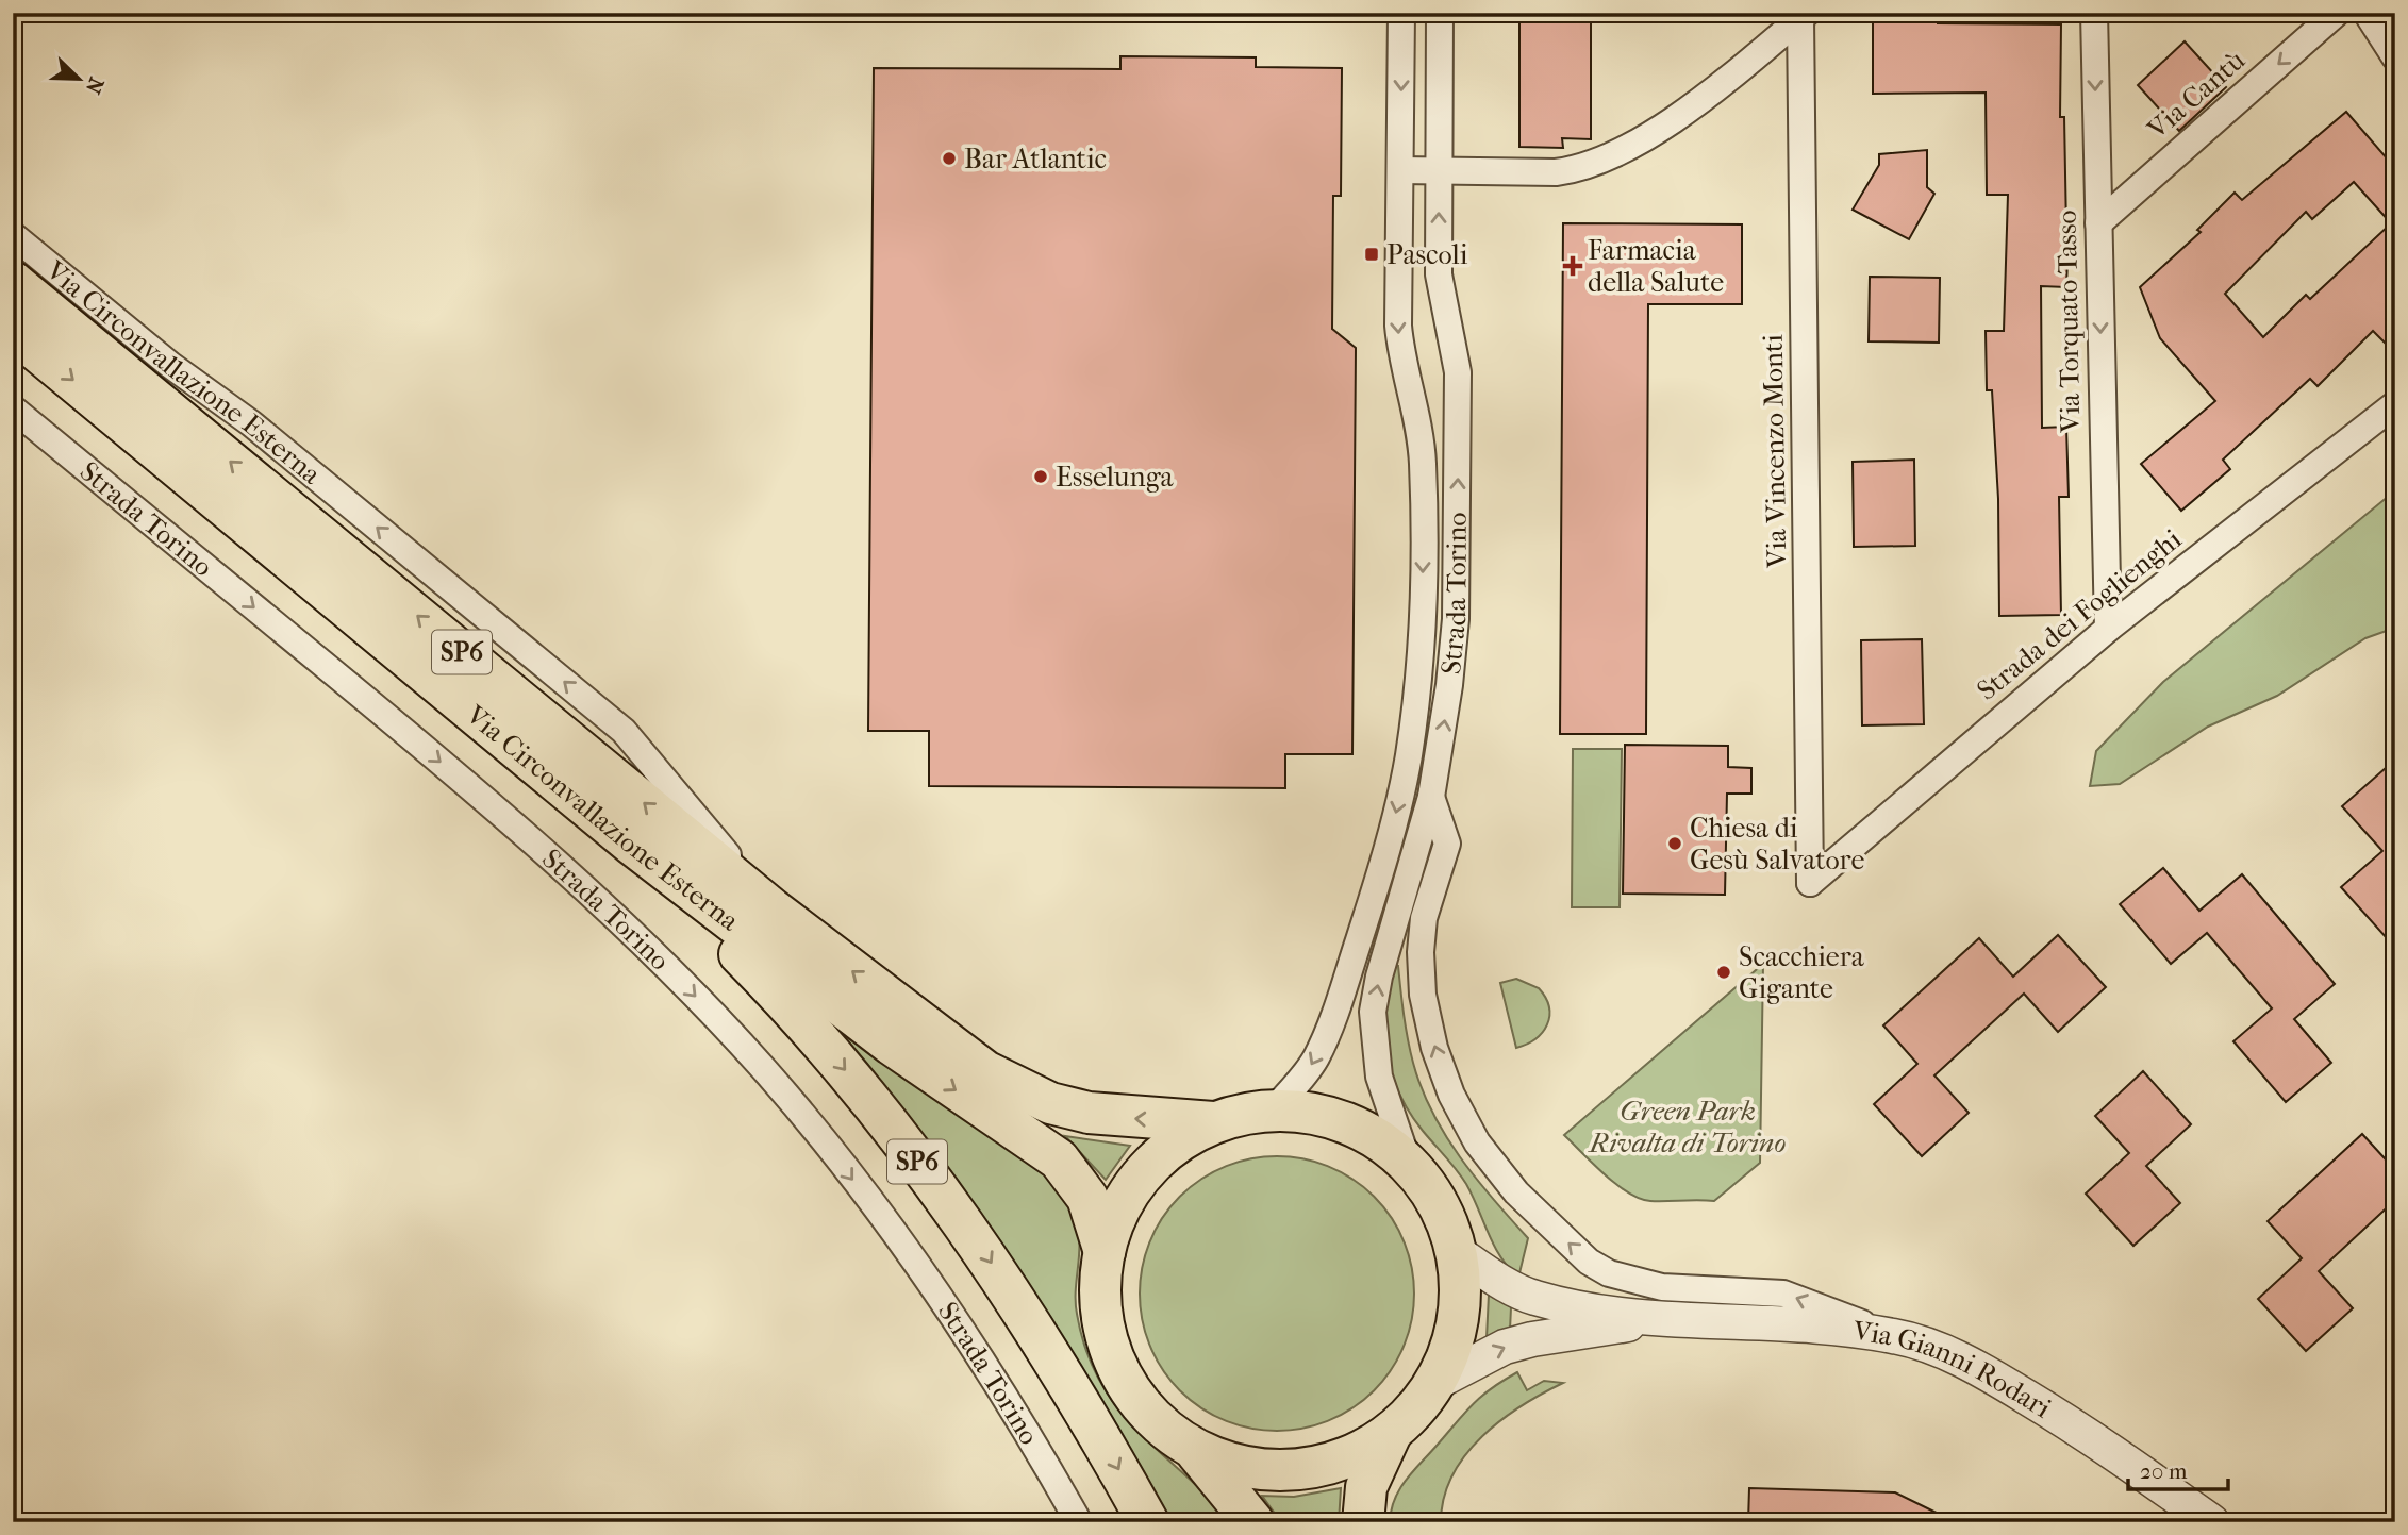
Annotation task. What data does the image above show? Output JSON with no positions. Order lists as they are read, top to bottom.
{
  "streets": {
    "main road": ["Via Circonvallazione Esterna", "SP6"],
    "street": [
      "Via Cantù",
      "Via Torquato Tasso",
      "Via Vincenzo Monti",
      "Strada Torino",
      "Strada dei Foglienghi",
      "Via Gianni Rodari"
    ]
  },
  "crossings": [
    ["Via Cantù", "Via Torquato Tasso"],
    ["Via Torquato Tasso", "Strada dei Foglienghi"],
    ["Via Circonvallazione Esterna", "SP6"],
    ["Via Vincenzo Monti", "Strada dei Foglienghi"],
    ["Strada Torino", "SP6"],
    ["SP6", "Via Gianni Rodari"]
  ],
  "one_way": ["Via Cantù", "Via Torquato Tasso"],
  "parks": ["Green Park Rivalta di Torino"],
  "places": {
    "other": [
      "Bar Atlantic",
      "Esselunga",
      "Chiesa di Gesù Salvatore",
      "Scacchiera Gigante"
    ],
    "transit": ["Pascoli"],
    "health": ["Farmacia della Salute"]
  },
  "scale_bar": "20 m",
  "north": "bottom right"
}
